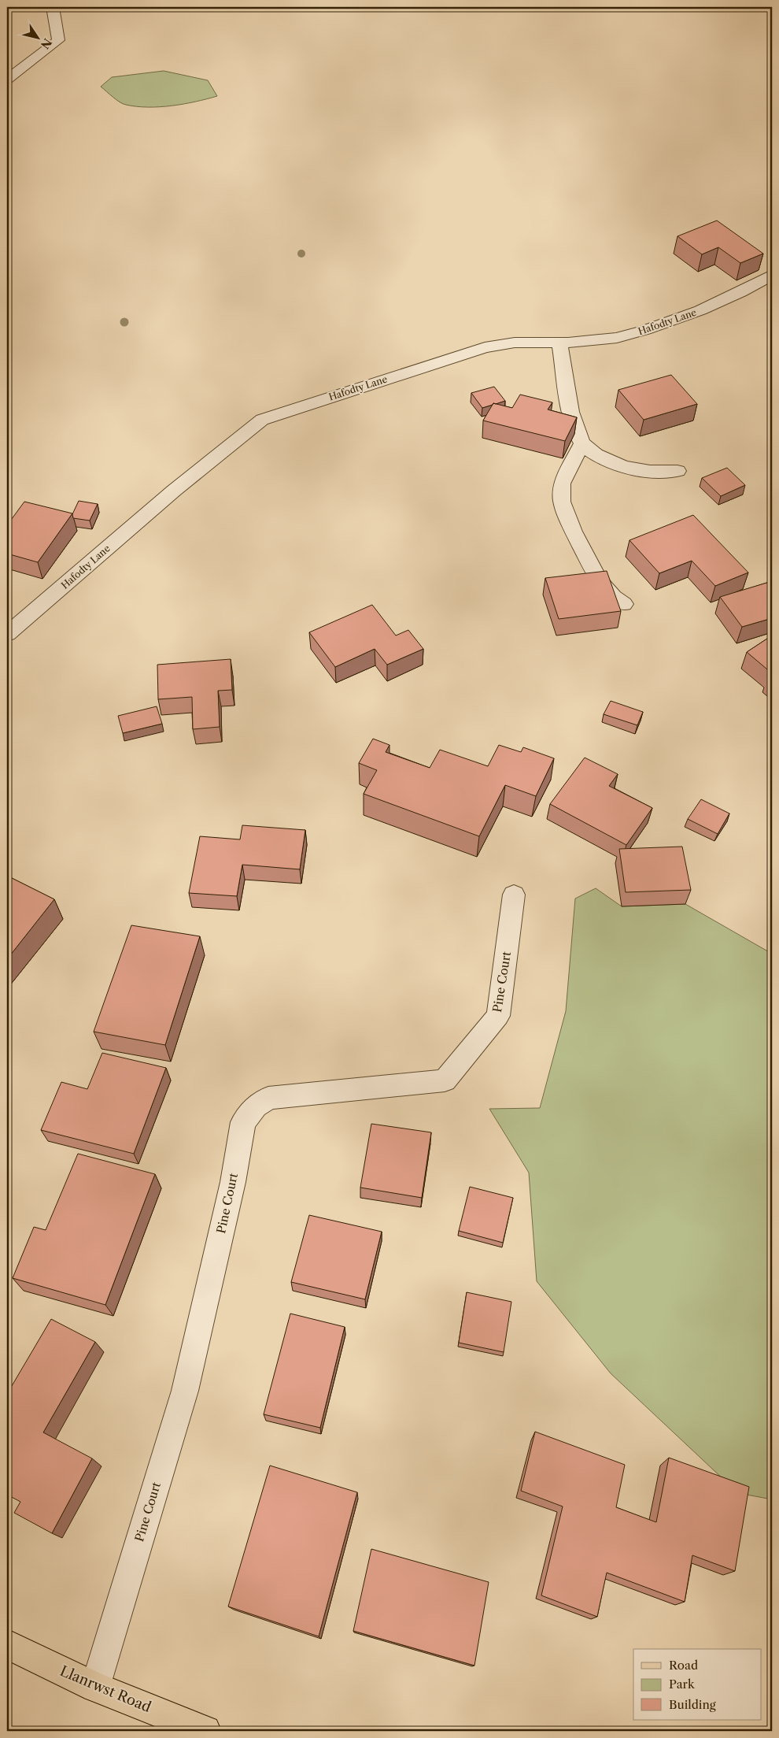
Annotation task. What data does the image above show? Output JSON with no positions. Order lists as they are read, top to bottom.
{
  "streets": {
    "main road": ["Llanrwst Road"],
    "street": ["Hafodty Lane", "Pine Court"]
  },
  "crossings": [
    ["Pine Court", "Llanrwst Road"]
  ],
  "legend": ["Road", "Park", "Building"],
  "north": "bottom right"
}
